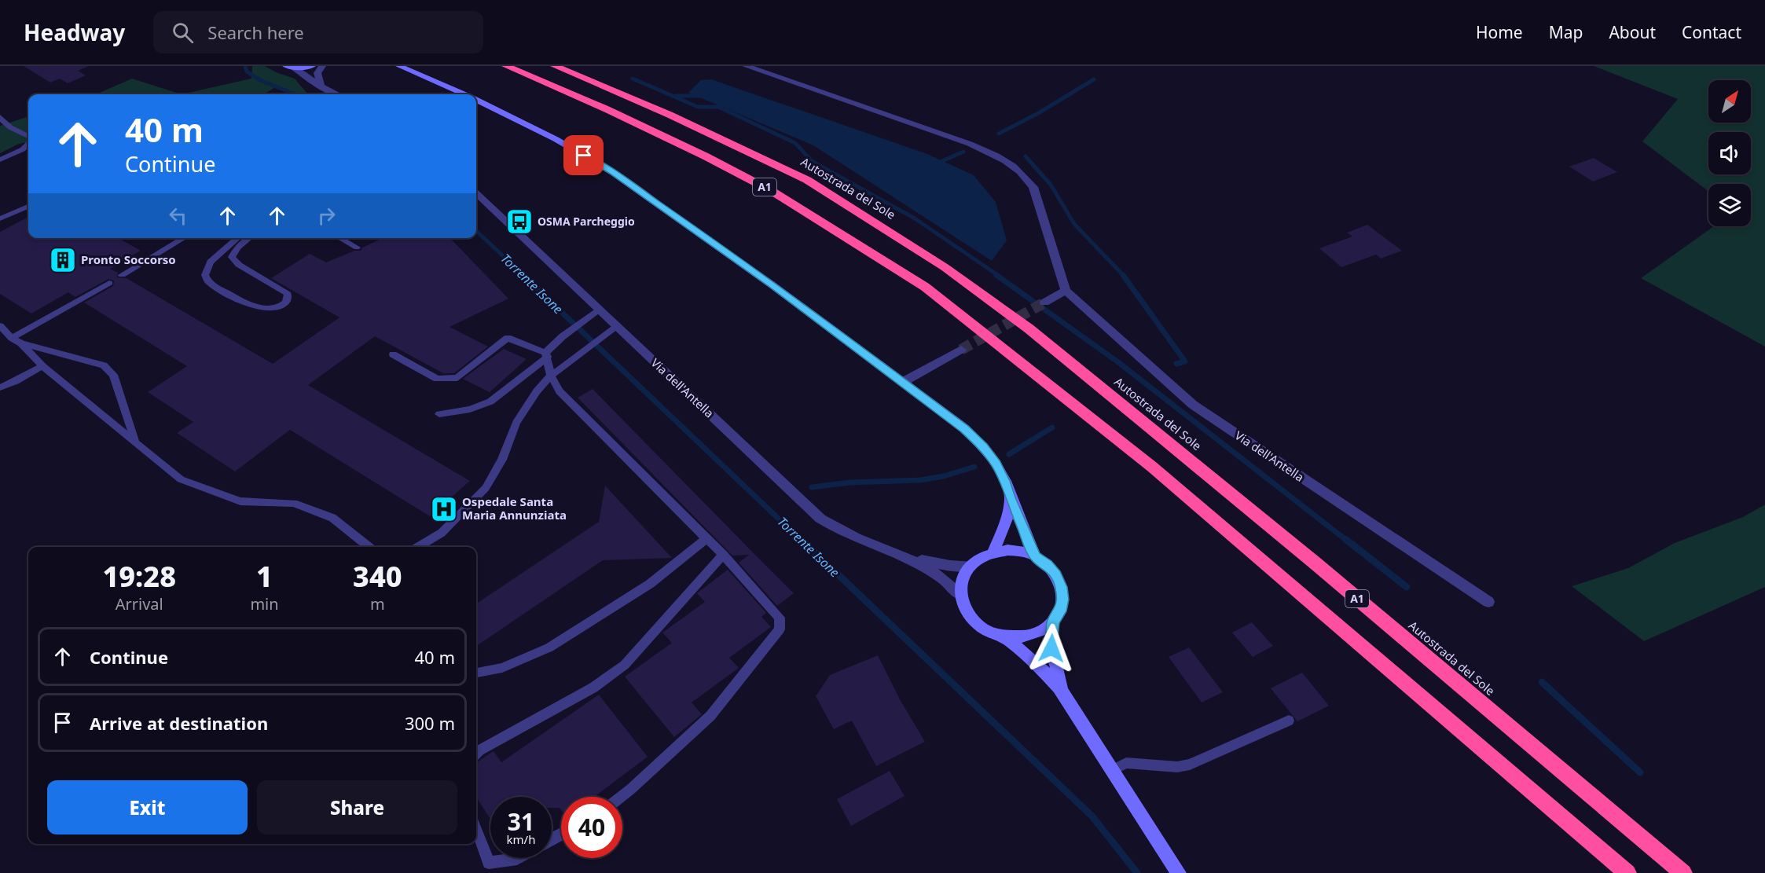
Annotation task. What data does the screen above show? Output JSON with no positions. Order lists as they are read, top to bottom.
{
  "streets": {
    "highway": ["A1", "Autostrada del Sole"],
    "street": ["Via dell'Antella"]
  },
  "water": ["Torrente Isone"],
  "places": {
    "bus stop": ["OSMA Parcheggio"],
    "building": ["Pronto Soccorso"],
    "hospital": ["Ospedale Santa Maria Annunziata"]
  },
  "north": "top right",
  "page": {
    "header": "Headway",
    "search": "Search here",
    "nav": [
      "Home",
      "Map",
      "About",
      "Contact"
    ],
    "turn": ["40 m", "Continue"],
    "eta": [
      "19:28",
      "Arrival",
      "1",
      "min",
      "340",
      "m"
    ],
    "list": [
      {
        "name": "Continue",
        "value": "40 m"
      },
      {
        "name": "Arrive at destination",
        "value": "300 m"
      }
    ],
    "buttons": ["Exit", "Share"],
    "speed": "31 km/h",
    "limit": "40"
  }
}
